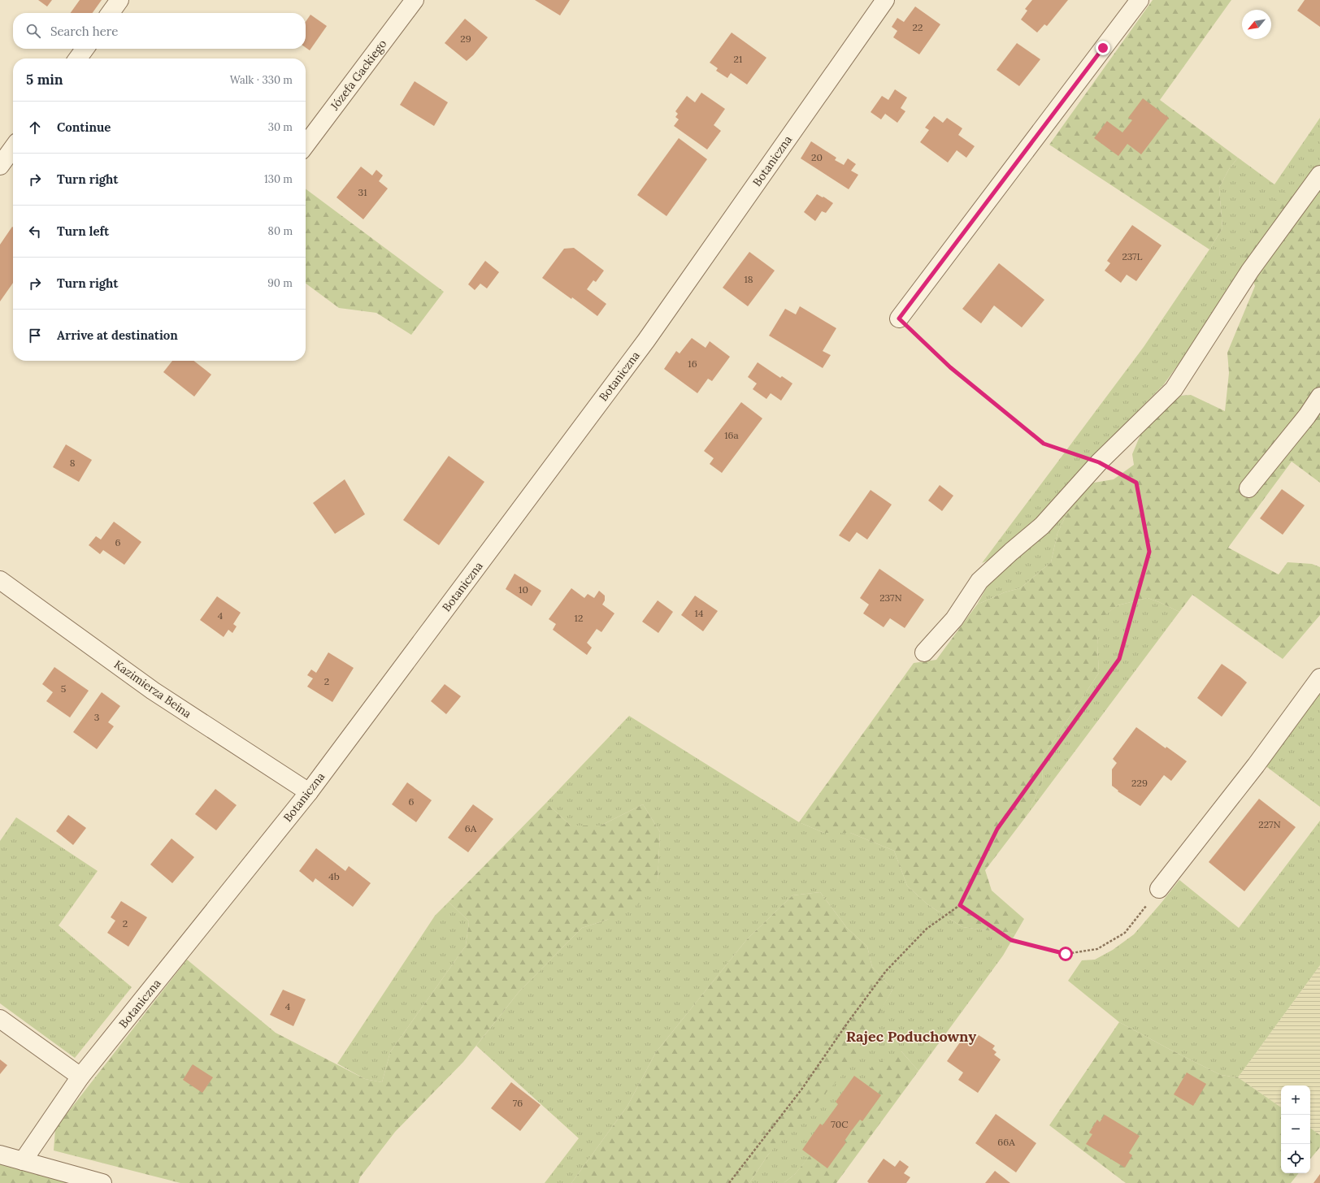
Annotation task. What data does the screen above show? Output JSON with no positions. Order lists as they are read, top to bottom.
{
  "streets": {
    "street": ["Józefa Gackiego", "Botaniczna", "Kazimierza Beina"]
  },
  "crossings": [
    ["Botaniczna", "Kazimierza Beina"]
  ],
  "districts": ["Rajec Poduchowny"],
  "house_numbers": [
    "22",
    "29",
    "21",
    "20",
    "31",
    "237L",
    "18",
    "16",
    "16a",
    "8",
    "6",
    "10",
    "237N",
    "14",
    "4",
    "12",
    "2",
    "5",
    "3",
    "229",
    "6",
    "227N",
    "6A",
    "4b",
    "2",
    "4",
    "76",
    "70C",
    "66A"
  ],
  "north": "bottom left",
  "page": {
    "search": "Search here",
    "heading": ["5 min", "Walk · 330 m"],
    "list": [
      ["Continue", "30 m"],
      ["Turn right", "130 m"],
      ["Turn left", "80 m"],
      ["Turn right", "90 m"],
      "Arrive at destination"
    ],
    "map_buttons": ["+", "−"]
  }
}
